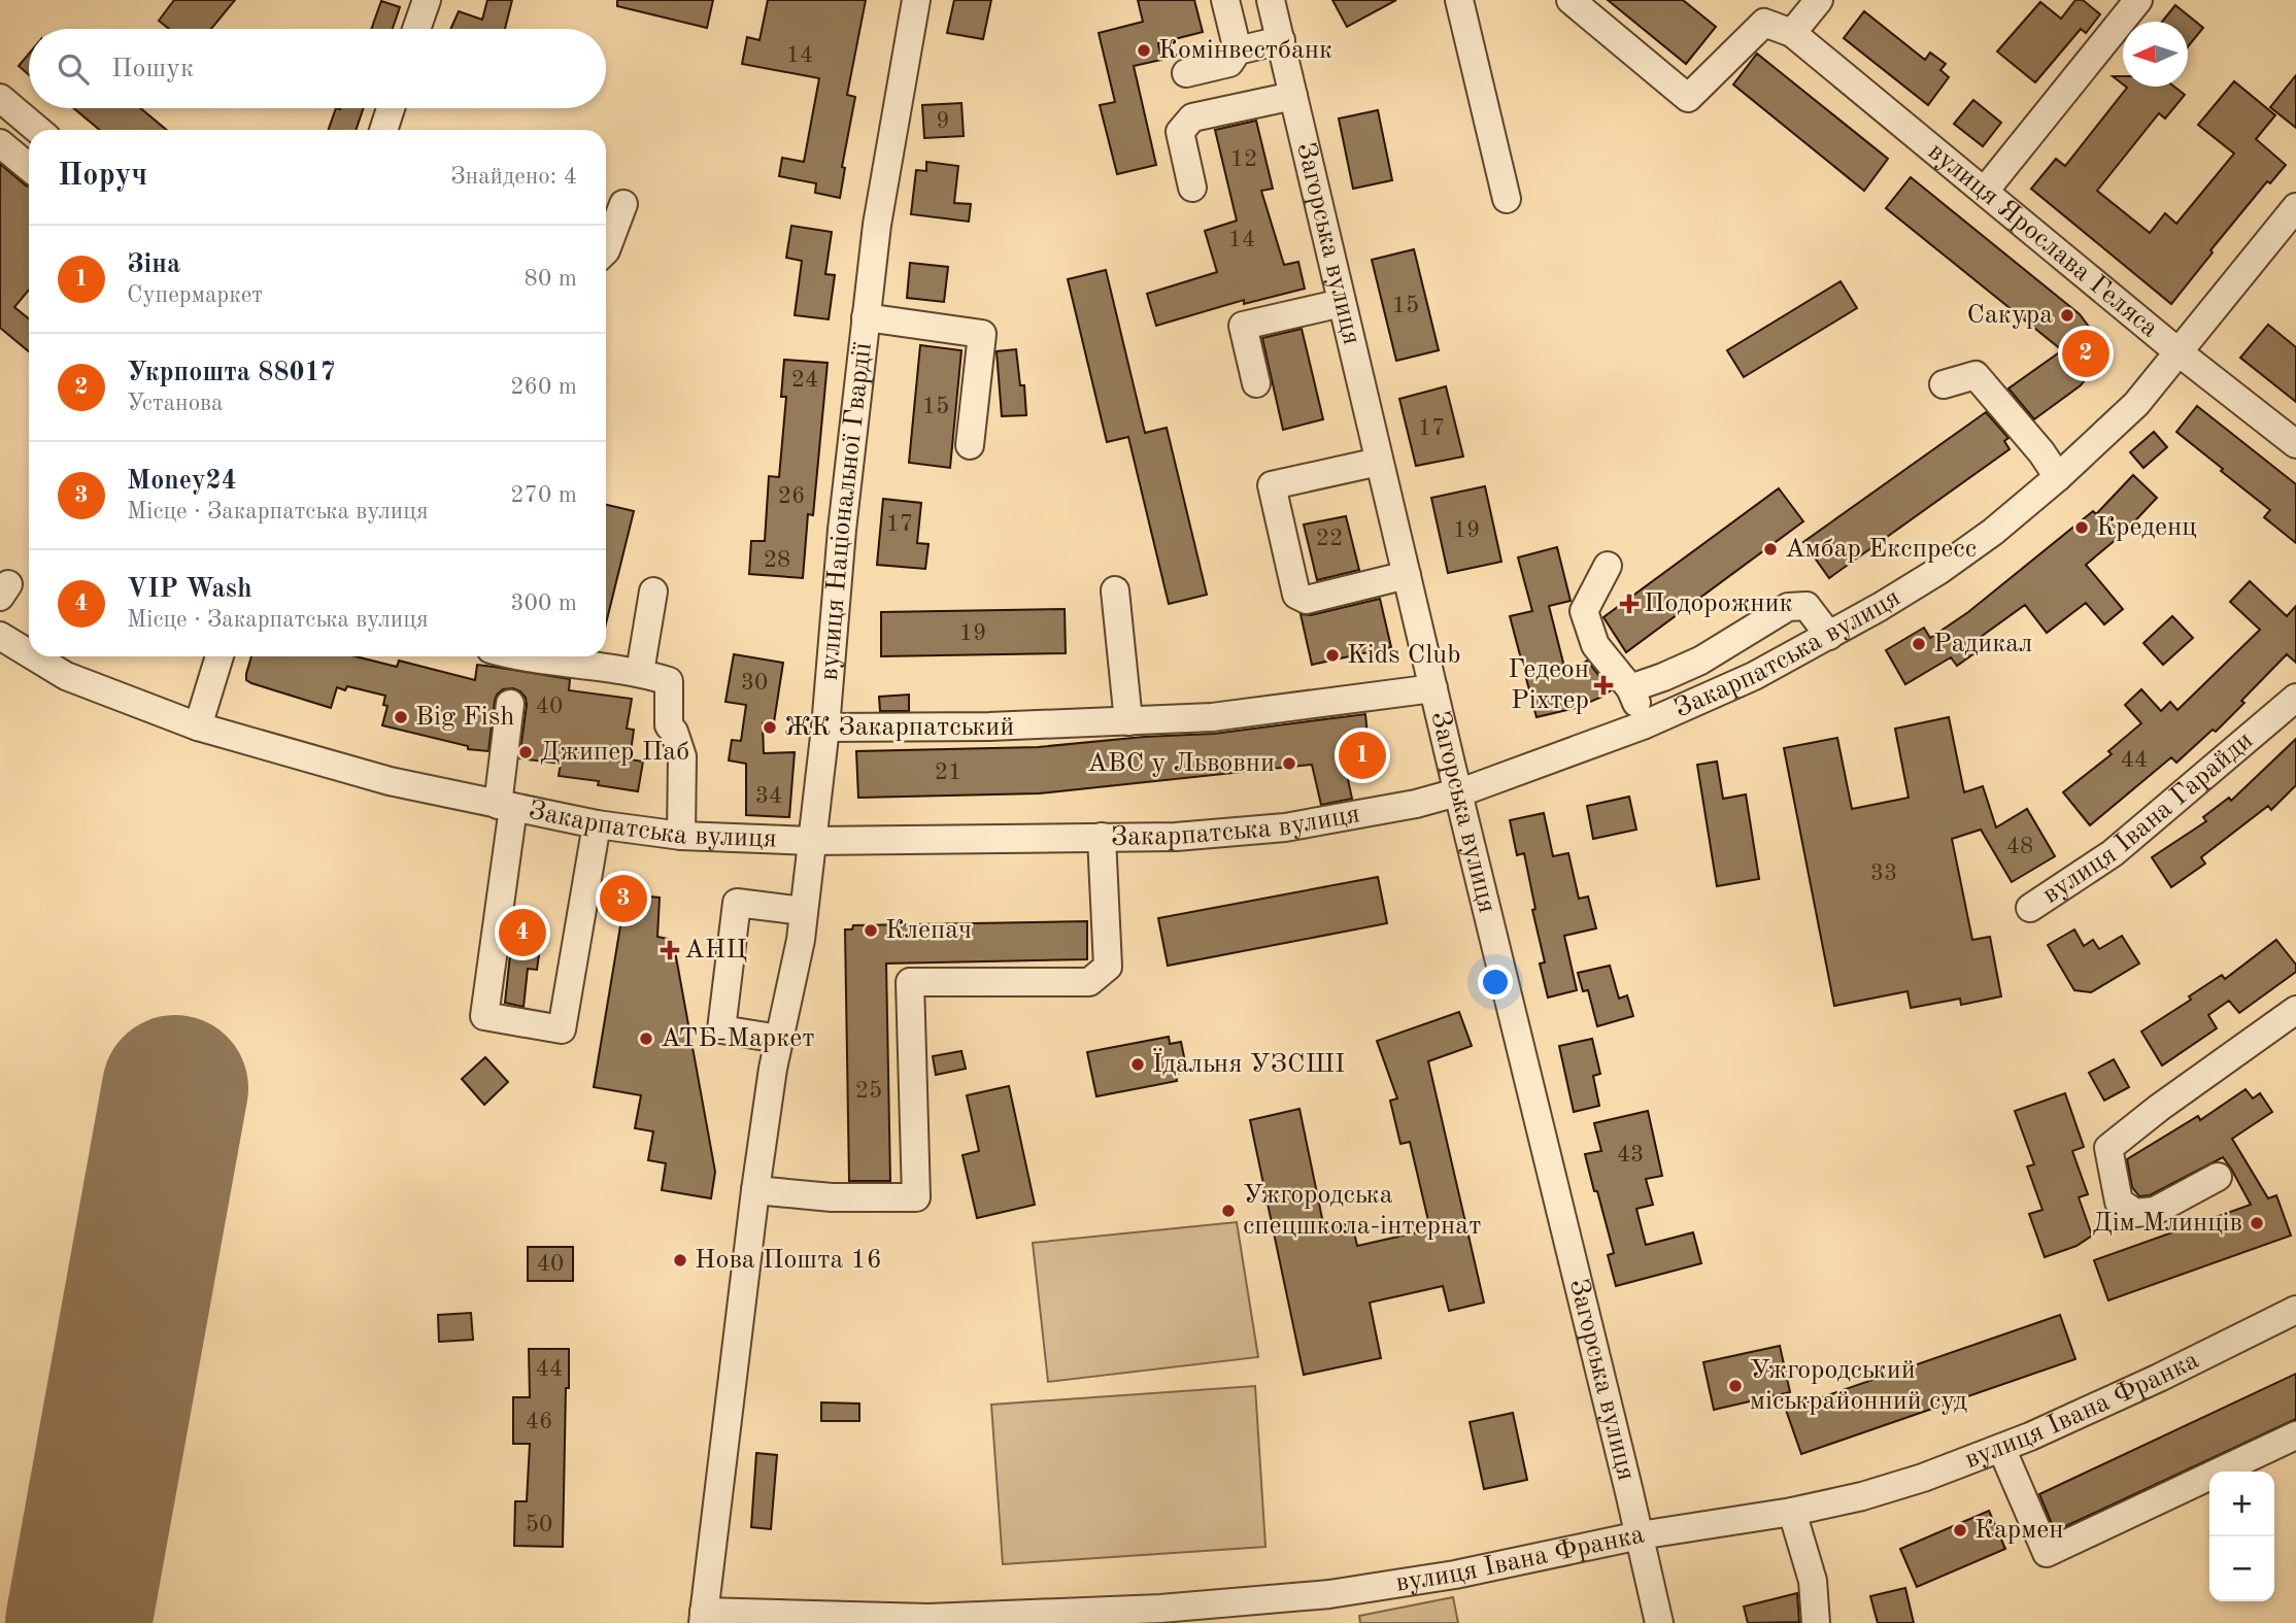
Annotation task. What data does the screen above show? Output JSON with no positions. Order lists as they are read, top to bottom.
{
  "streets": {
    "street": [
      "вулиця Ярослава Геляса",
      "Загорська вулиця",
      "вулиця Національної Гвардії",
      "Закарпатська вулиця",
      "вулиця Івана Гарайди",
      "вулиця Івана Франка"
    ]
  },
  "crossings": [
    ["вулиця Ярослава Геляса", "Закарпатська вулиця"],
    ["Загорська вулиця", "Закарпатська вулиця"],
    ["Загорська вулиця", "вулиця Івана Франка"],
    ["вулиця Національної Гвардії", "Закарпатська вулиця"],
    ["вулиця Національної Гвардії", "вулиця Івана Франка"]
  ],
  "places": {
    "other": [
      "Комінвестбанк",
      "Сакура",
      "Креденц",
      "Амбар Експресс",
      "Радикал",
      "Kids Club",
      "Big Fish",
      "ЖК Закарпатський",
      "Джипер Паб",
      "ABC у Львовни",
      "Клепач",
      "АТБ-Маркет",
      "Їдальня УЗСШІ",
      "Ужгородська спецшкола-інтернат",
      "Дім Млинців",
      "Нова Пошта 16",
      "Ужгородський міськрайонний суд",
      "Кармен"
    ],
    "health": ["Подорожник", "Гедеон Ріхтер", "АНЦ"]
  },
  "house_numbers": [
    "14",
    "9",
    "12",
    "14",
    "15",
    "24",
    "15",
    "17",
    "26",
    "17",
    "19",
    "22",
    "28",
    "19",
    "30",
    "40",
    "44",
    "21",
    "34",
    "48",
    "33",
    "25",
    "43",
    "40",
    "44",
    "46",
    "50"
  ],
  "north": "left",
  "page": {
    "search": "Пошук",
    "heading": ["Поруч", "Знайдено: 4"],
    "list": [
      {
        "mark": "1",
        "name": "Зіна",
        "note": "Супермаркет",
        "value": "80 m"
      },
      {
        "mark": "2",
        "name": "Укрпошта 88017",
        "note": "Установа",
        "value": "260 m"
      },
      {
        "mark": "3",
        "name": "Money24",
        "note": "Місце · Закарпатська вулиця",
        "value": "270 m"
      },
      {
        "mark": "4",
        "name": "VIP Wash",
        "note": "Місце · Закарпатська вулиця",
        "value": "300 m"
      }
    ],
    "pins": [
      "2",
      "1",
      "3",
      "4"
    ],
    "map_buttons": ["+", "−"]
  }
}
